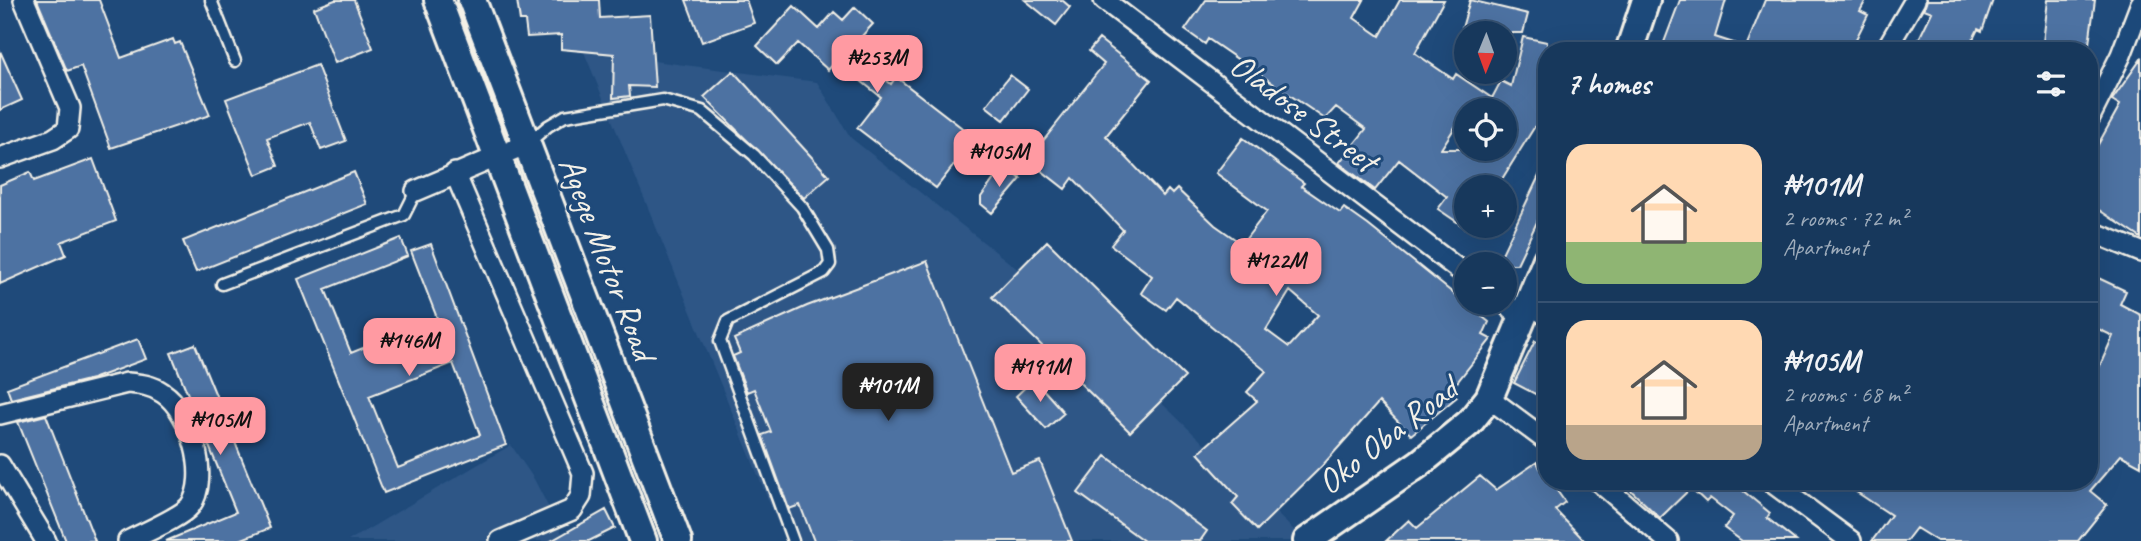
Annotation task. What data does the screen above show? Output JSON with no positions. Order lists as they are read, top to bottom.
{
  "streets": {
    "main road": ["Agege Motor Road", "Oko Oba Road"],
    "street": ["Oladose Street"]
  },
  "north": "bottom",
  "page": {
    "map_buttons": ["+", "−"],
    "price": [
      "₦253M",
      "₦105M",
      "₦122M",
      "₦146M",
      "₦191M",
      "₦101M",
      "₦105M"
    ],
    "heading": "7 homes",
    "list": [
      {
        "name": "₦101M",
        "note": "2 rooms · 72 m² · Apartment"
      },
      {
        "name": "₦105M",
        "note": "2 rooms · 68 m² · Apartment"
      }
    ]
  }
}
